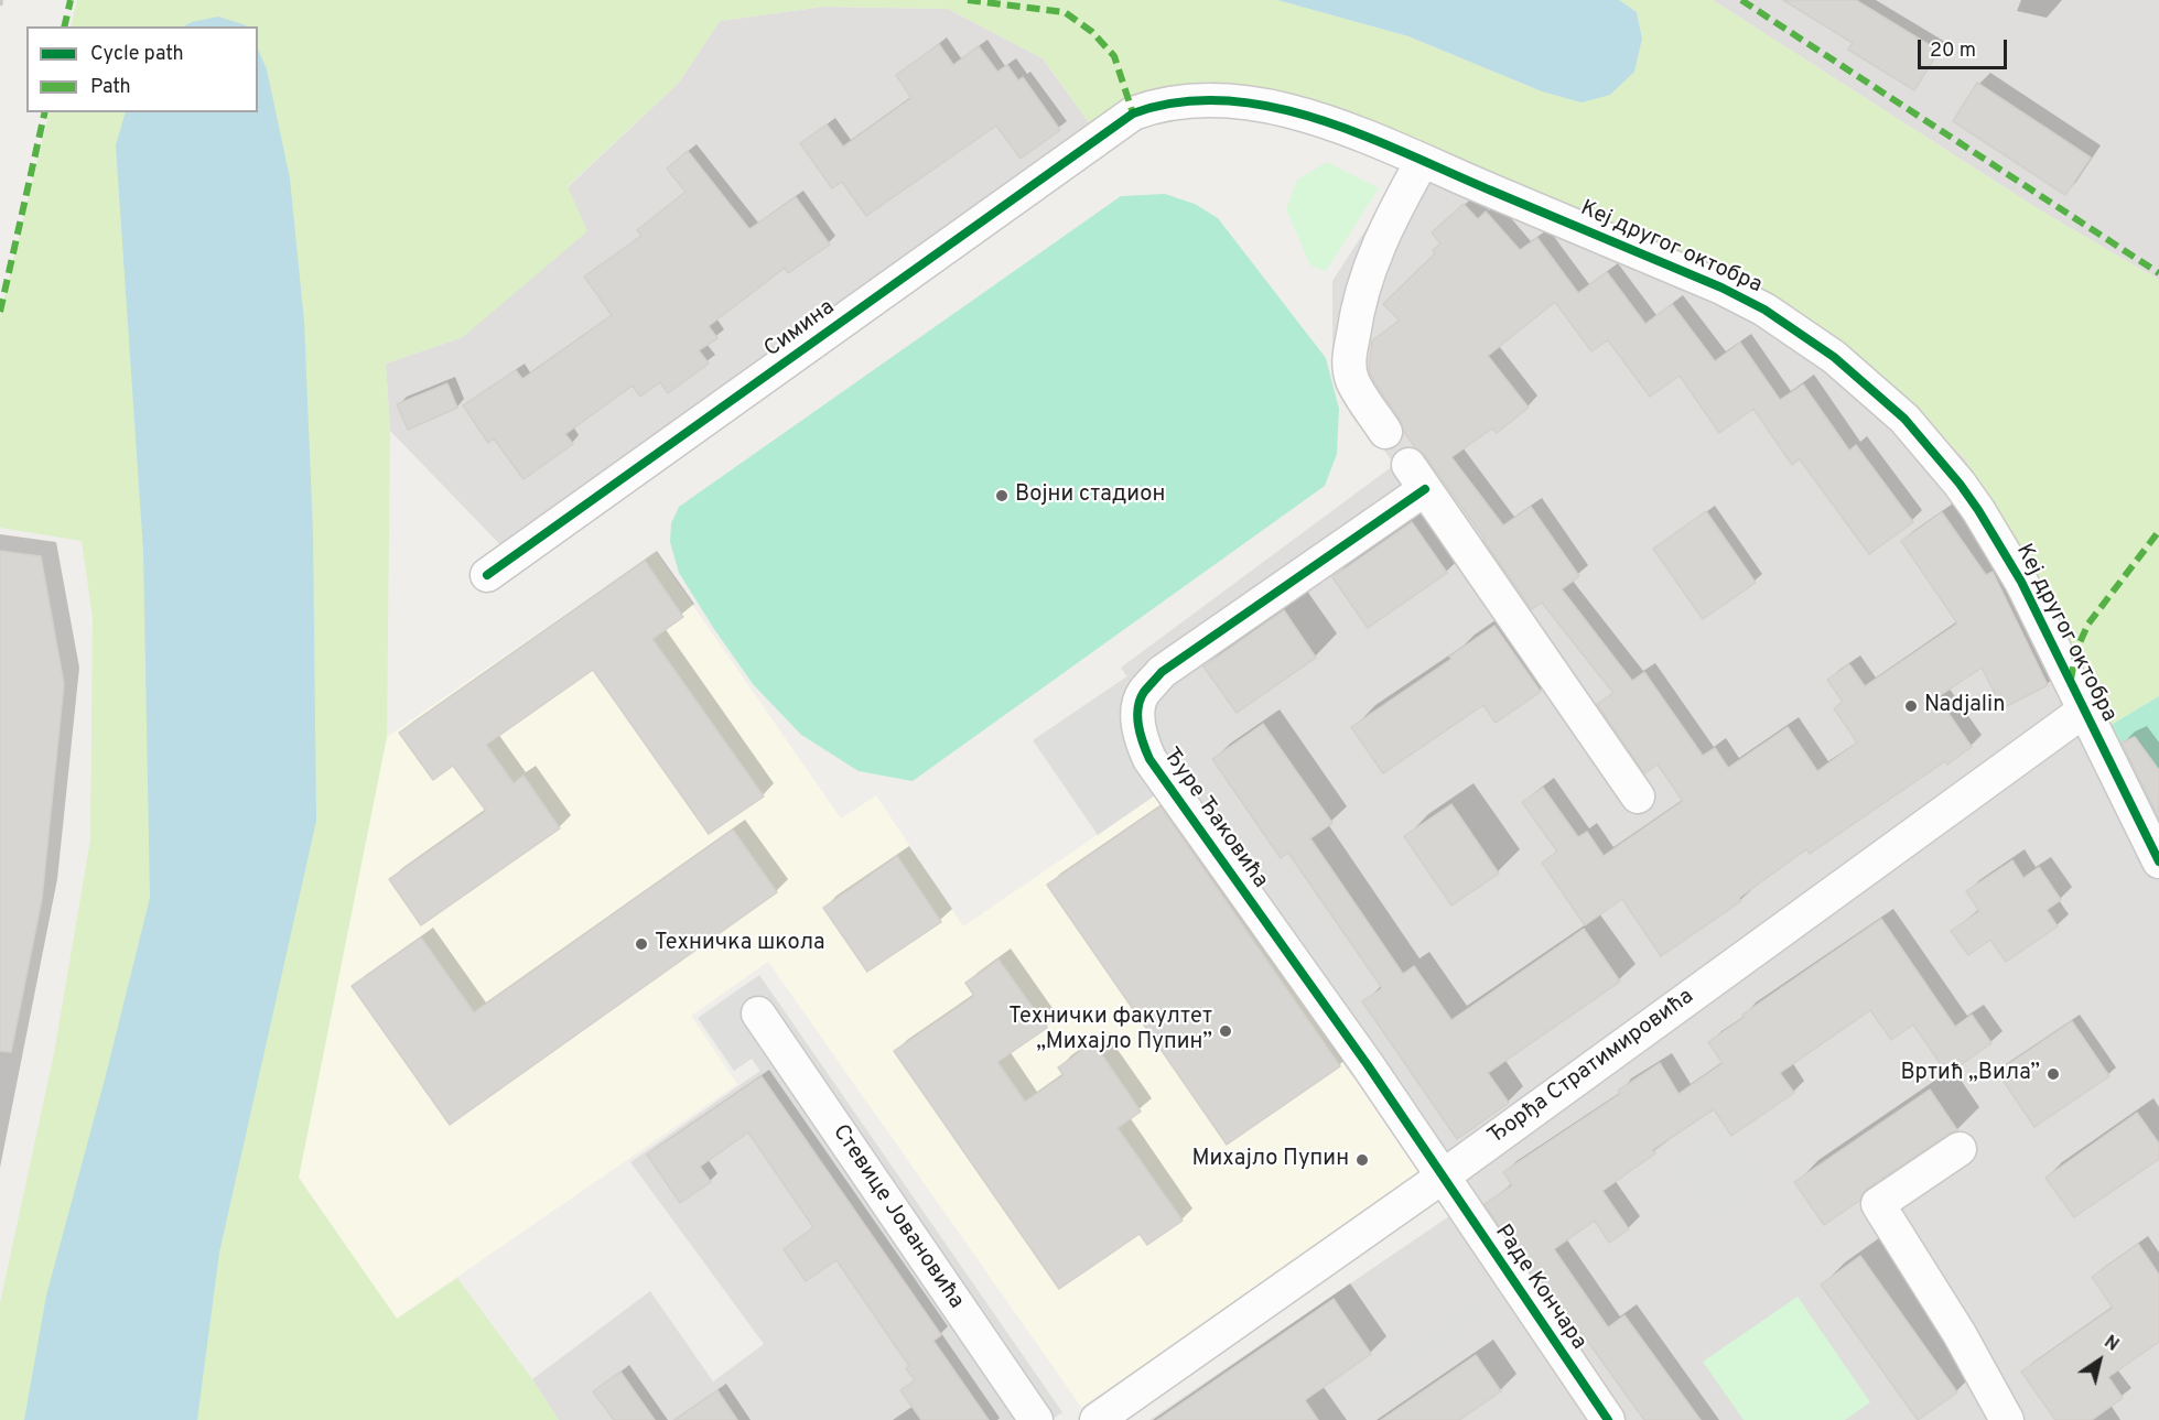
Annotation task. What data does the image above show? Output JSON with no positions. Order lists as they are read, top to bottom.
{
  "streets": {
    "street": [
      "Кеј другог октобра",
      "Симина",
      "Ђуре Ђаковића",
      "Ђорђа Стратимировића",
      "Стевице Јовановића",
      "Раде Кончара"
    ]
  },
  "crossings": [
    ["Кеј другог октобра", "Симина"],
    ["Кеј другог октобра", "Ђорђа Стратимировића"],
    ["Ђуре Ђаковића", "Ђорђа Стратимировића"],
    ["Ђуре Ђаковића", "Раде Кончара"],
    ["Ђорђа Стратимировића", "Раде Кончара"]
  ],
  "places": [
    "Војни стадион",
    "Nadjalin",
    "Техничка школа",
    "Технички факултет „Михајло Пупин”",
    "Вртић „Вила”",
    "Михајло Пупин"
  ],
  "legend": ["Cycle path", "Path"],
  "scale_bar": "20 m",
  "north": "top right"
}
